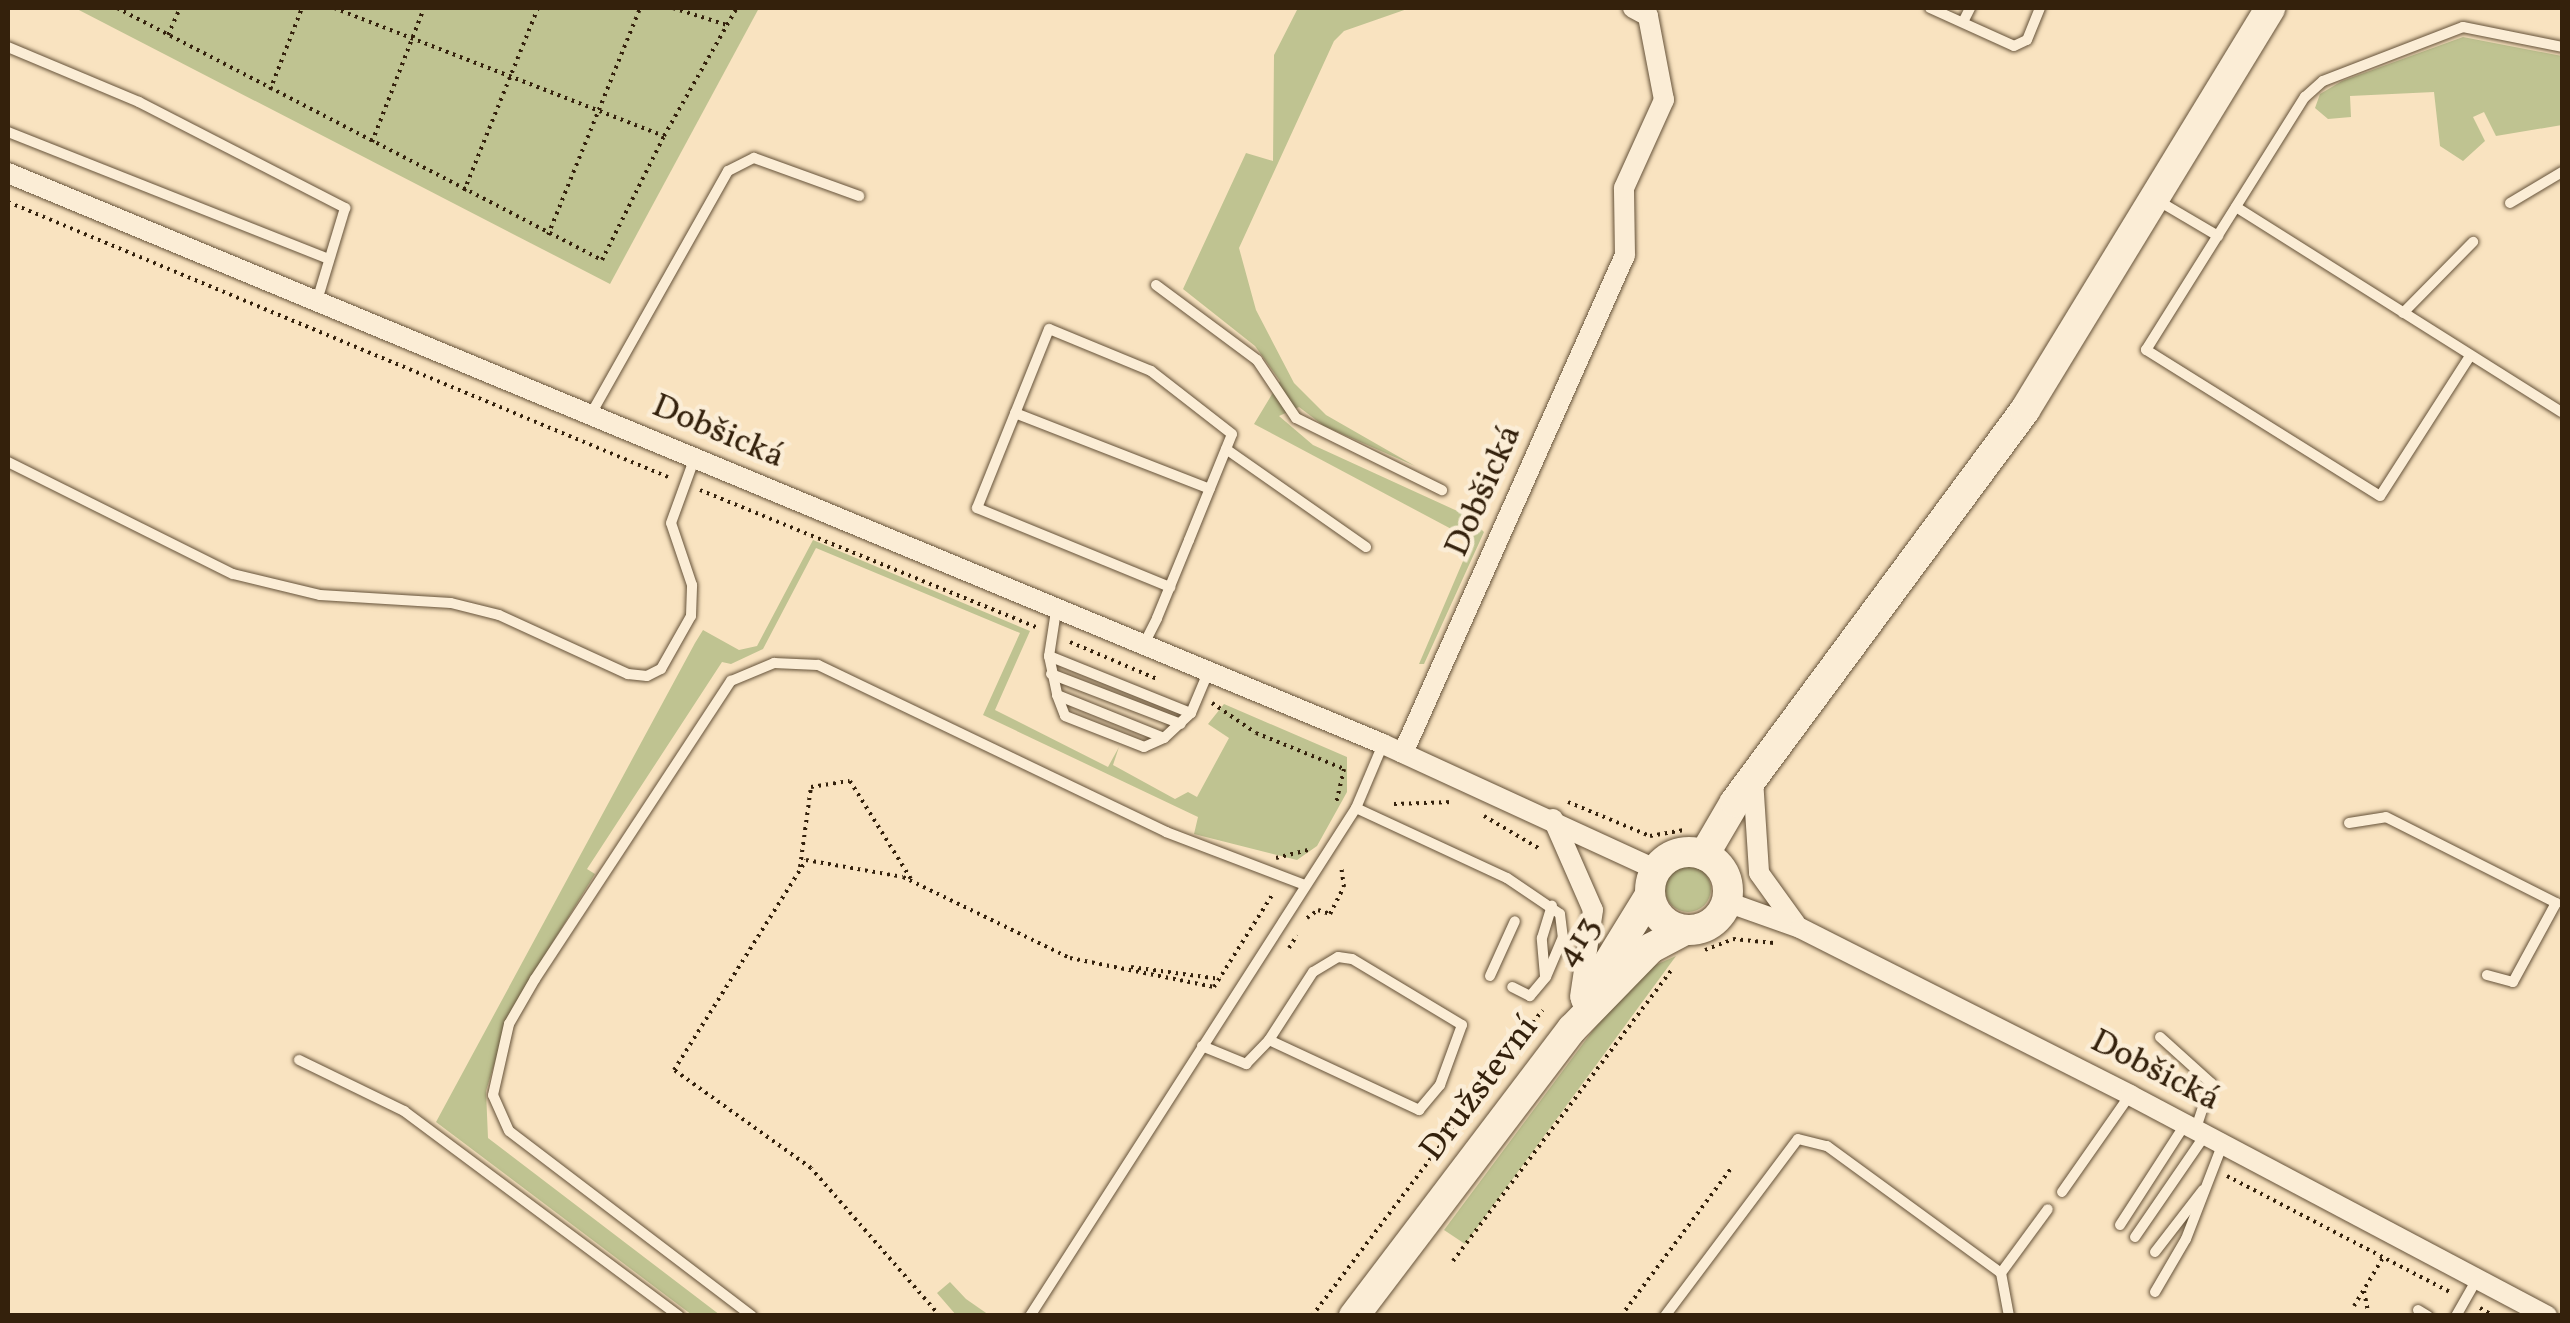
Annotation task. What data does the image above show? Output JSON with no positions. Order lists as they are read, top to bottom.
{
  "streets": {
    "main road": ["413", "Družstevní"],
    "street": ["Dobšická"]
  },
  "crossings": [
    ["Dobšická", "413"],
    ["Dobšická", "Družstevní"],
    ["413", "Družstevní"]
  ]
}
